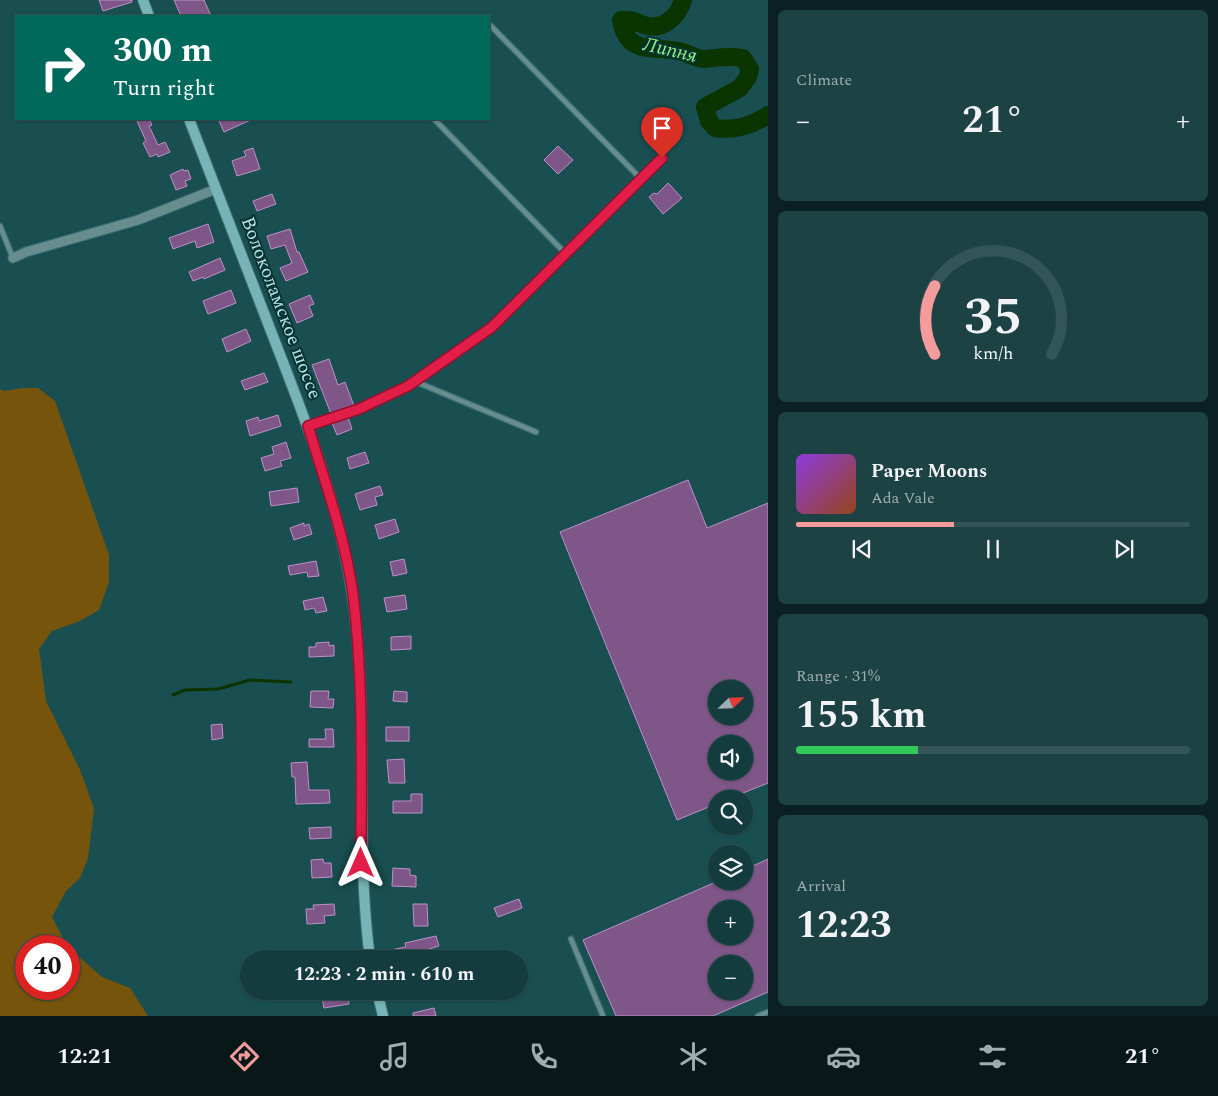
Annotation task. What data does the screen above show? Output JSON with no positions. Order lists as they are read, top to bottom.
{
  "streets": {
    "street": ["Волоколамское шоссе"]
  },
  "water": ["Липня"],
  "north": "top right",
  "page": {
    "tile": [
      "Climate",
      ["Range · 31%", "155 km"],
      ["Arrival", "12:23"]
    ],
    "turn": ["300 m", "Turn right"],
    "heat": ["−", "21°", "+"],
    "song": ["Paper Moons", "Ada Vale"],
    "map_buttons": ["+", "−"],
    "limit": "40",
    "trip": "12:23 · 2 min · 610 m",
    "tabs": ["12:21", "21°"],
    "gauge": ["35", "km/h"]
  }
}
